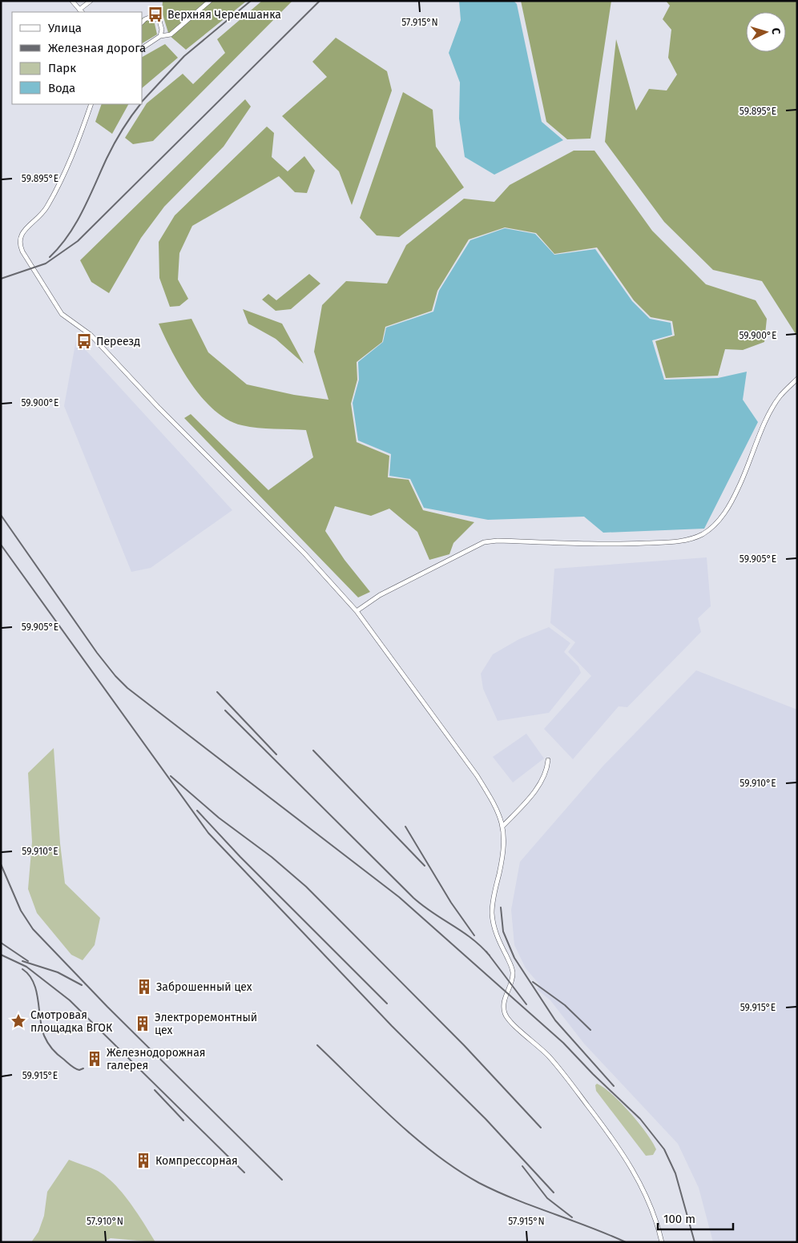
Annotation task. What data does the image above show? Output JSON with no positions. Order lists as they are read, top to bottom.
{
  "places": {
    "bus stop": ["Верхняя Черемшанка", "Переезд"],
    "building": [
      "Заброшенный цех",
      "Электроремонтный цех",
      "Железнодорожная галерея",
      "Компрессорная"
    ],
    "place": ["Смотровая площадка ВГОК"]
  },
  "legend": [
    "Улица",
    "Железная дорога",
    "Парк",
    "Вода"
  ],
  "scale_bar": "100 m",
  "north": "right",
  "coordinates": [
    "57.915°N",
    "59.895°E",
    "59.900°E",
    "59.905°E",
    "59.910°E",
    "59.915°E",
    "57.910°N"
  ]
}
